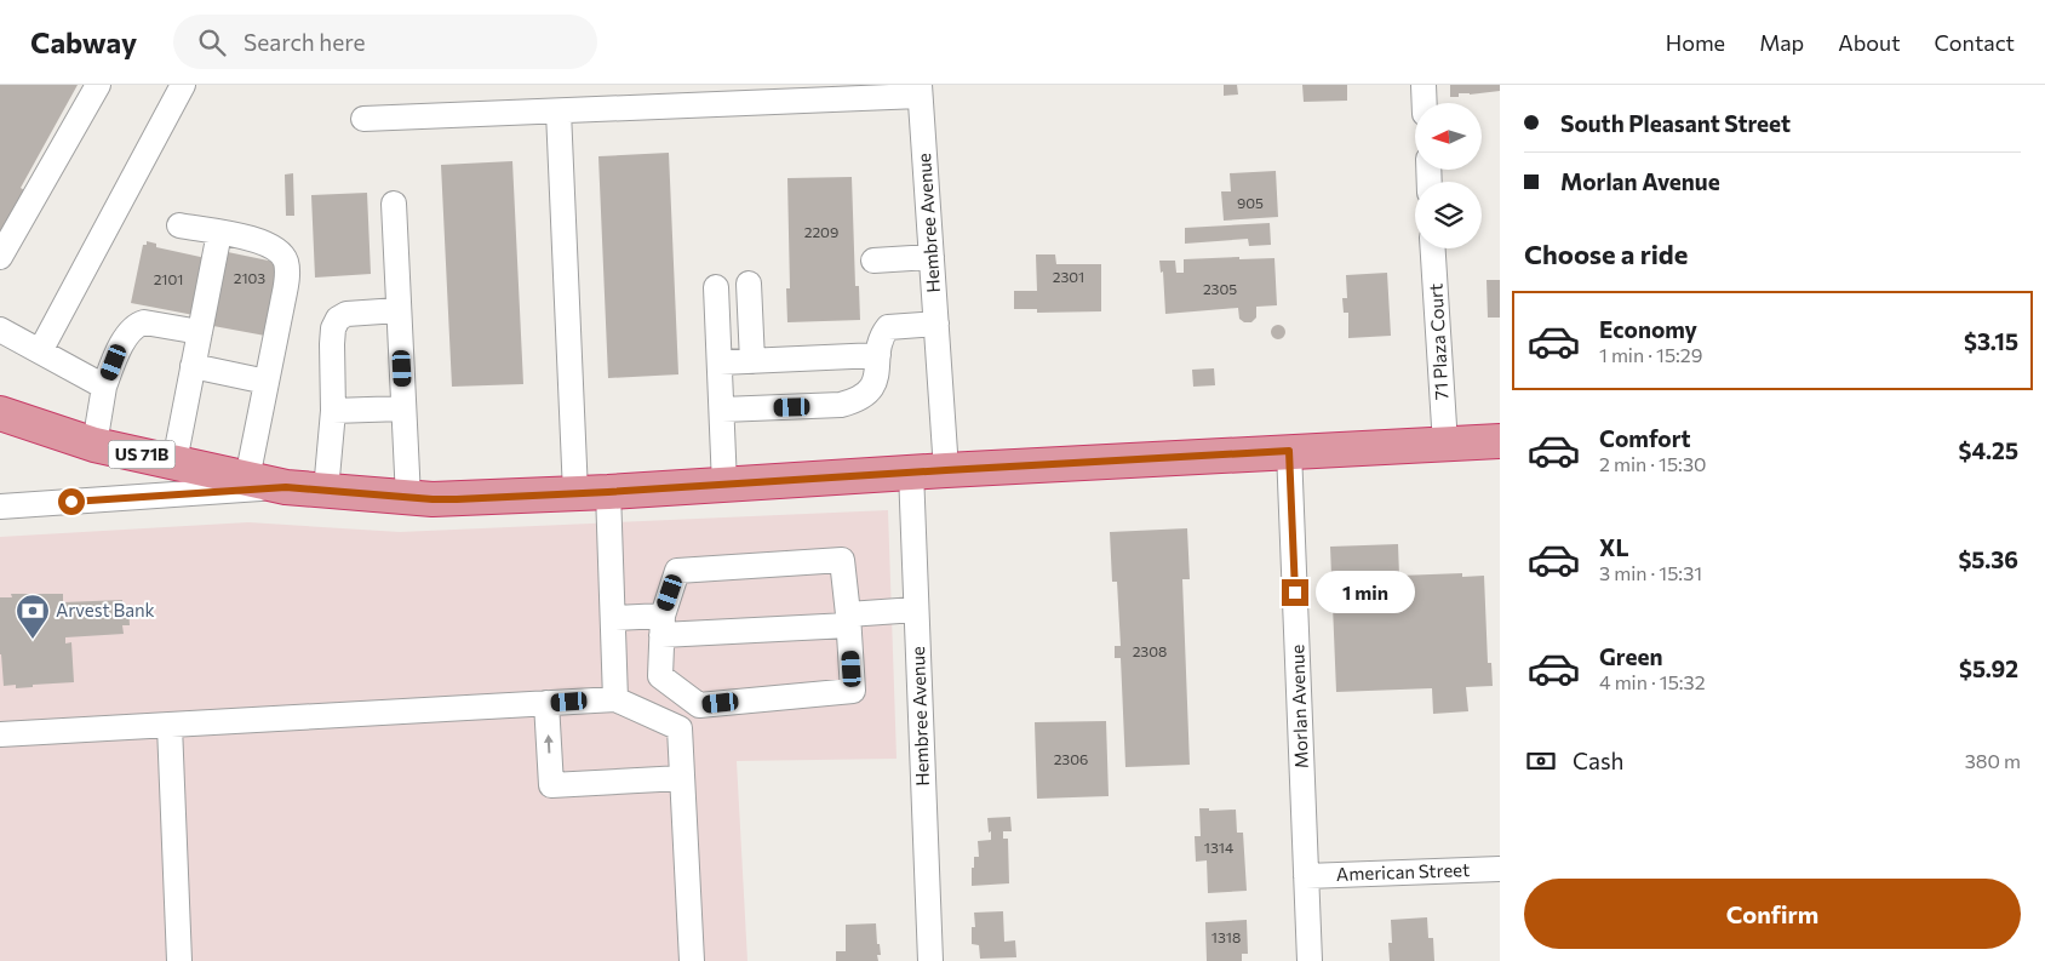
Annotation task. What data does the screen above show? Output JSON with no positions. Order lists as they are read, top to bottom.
{
  "streets": {
    "highway": ["US 71B"],
    "street": [
      "Hembree Avenue",
      "71 Plaza Court",
      "Morlan Avenue",
      "American Street"
    ]
  },
  "crossings": [
    ["Hembree Avenue", "US 71B"],
    ["71 Plaza Court", "US 71B"],
    ["US 71B", "Morlan Avenue"],
    ["Morlan Avenue", "American Street"]
  ],
  "places": {
    "bank": ["Arvest Bank"]
  },
  "house_numbers": [
    "905",
    "2209",
    "2301",
    "2103",
    "2101",
    "2305",
    "2308",
    "2306",
    "1314",
    "1318"
  ],
  "north": "left",
  "page": {
    "header": "Cabway",
    "search": "Search here",
    "nav": [
      "Home",
      "Map",
      "About",
      "Contact"
    ],
    "banner": ["South Pleasant Street", "Morlan Avenue"],
    "heading": "Choose a ride",
    "list": [
      {
        "name": "Economy",
        "note": "1 min · 15:29",
        "value": "$3.15"
      },
      {
        "name": "Comfort",
        "note": "2 min · 15:30",
        "value": "$4.25"
      },
      {
        "name": "XL",
        "note": "3 min · 15:31",
        "value": "$5.36"
      },
      {
        "name": "Green",
        "note": "4 min · 15:32",
        "value": "$5.92"
      }
    ],
    "bubble": "1 min",
    "pay": ["Cash", "380 m"],
    "buttons": "Confirm"
  }
}
